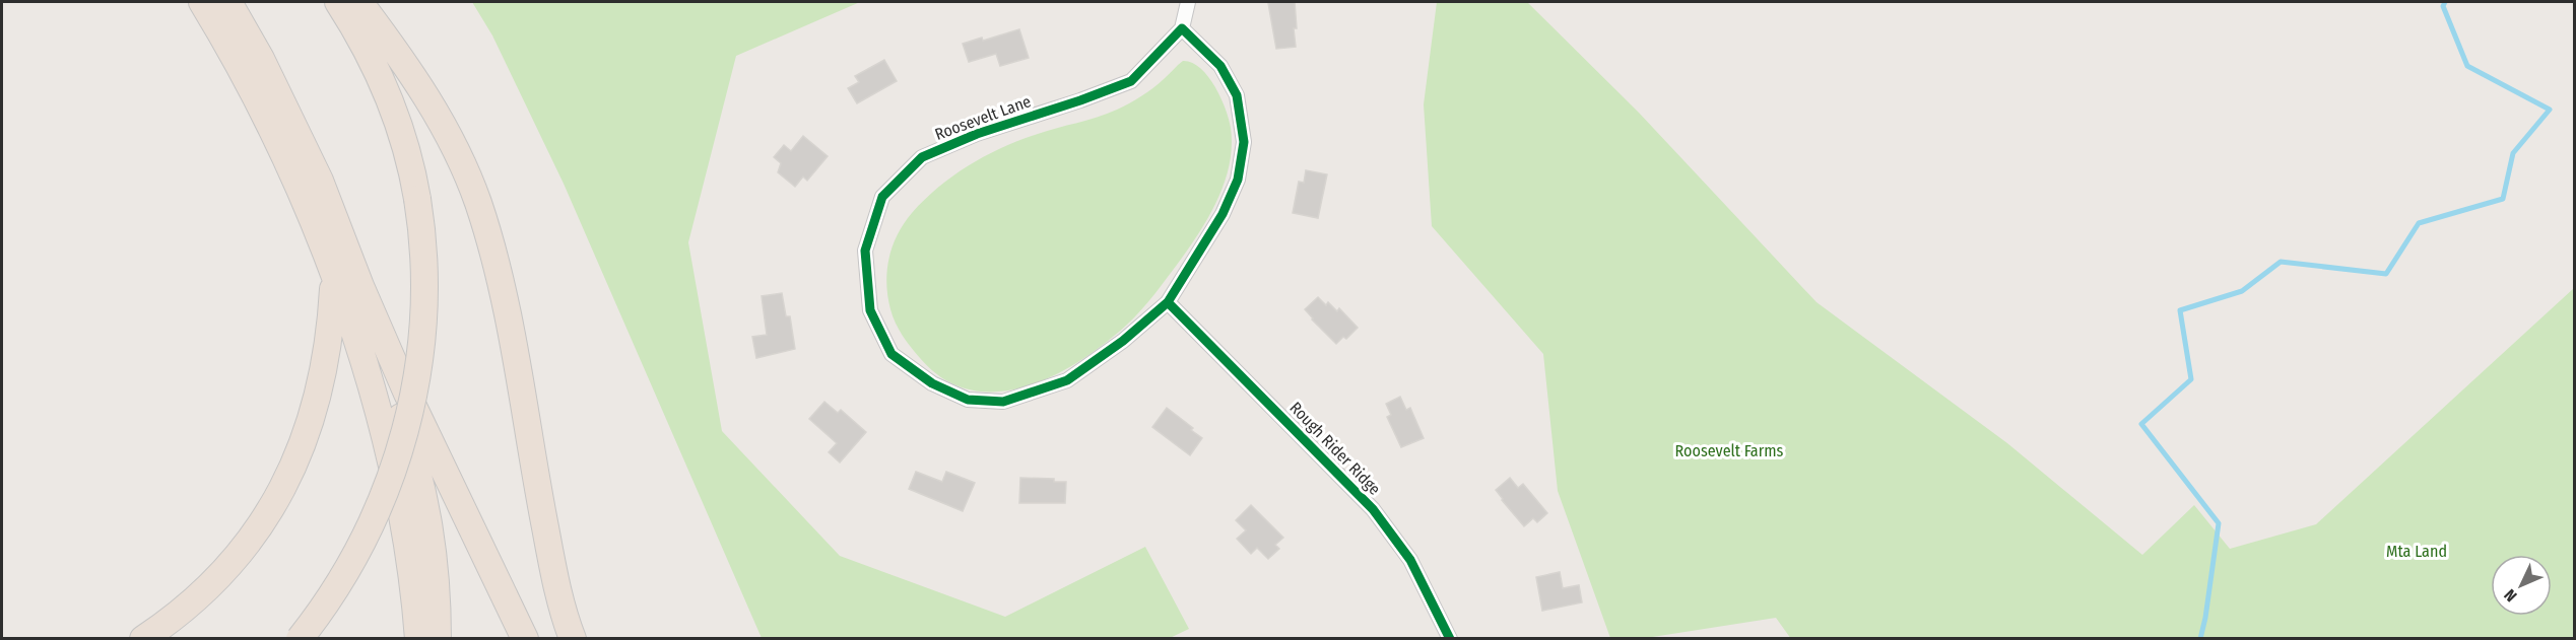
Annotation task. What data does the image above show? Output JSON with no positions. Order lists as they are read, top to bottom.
{
  "streets": {
    "street": ["Roosevelt Lane", "Rough Rider Ridge"]
  },
  "crossings": [
    ["Roosevelt Lane", "Rough Rider Ridge"]
  ],
  "parks": ["Roosevelt Farms", "Mta Land"],
  "north": "bottom left"
}
